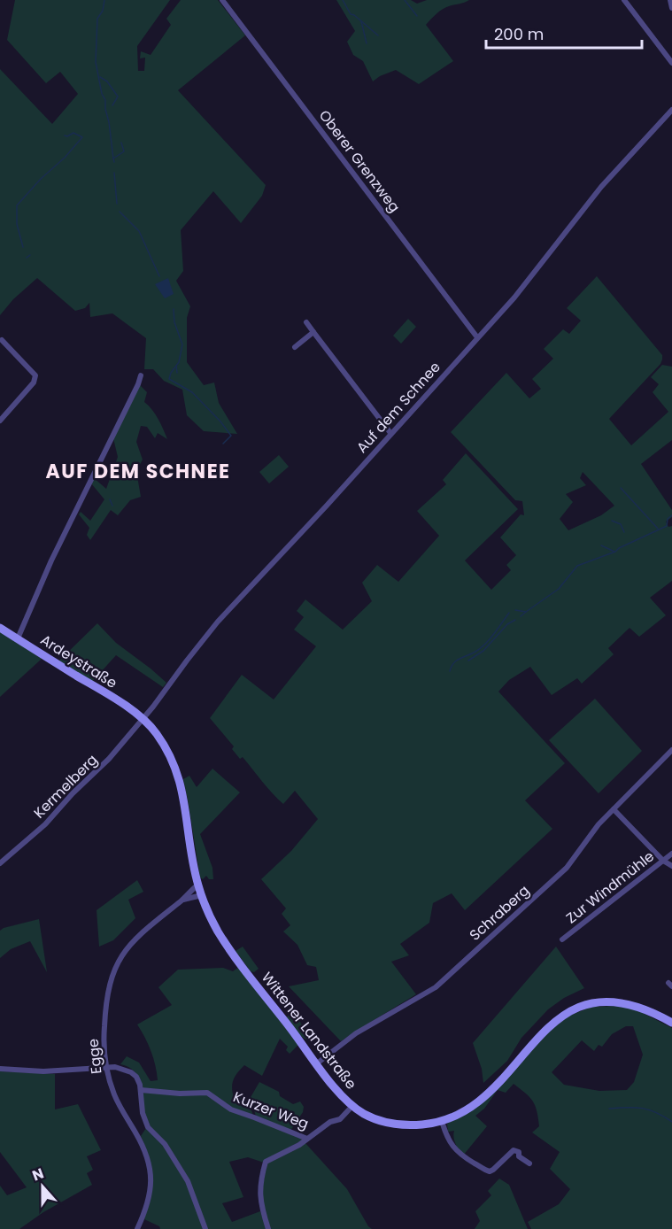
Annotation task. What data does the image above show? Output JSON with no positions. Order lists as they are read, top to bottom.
{
  "streets": {
    "main road": ["Ardeystraße", "Wittener Landstraße"],
    "street": [
      "Oberer Grenzweg",
      "Auf dem Schnee",
      "Kermelberg",
      "Zur Windmühle",
      "Schraberg",
      "Egge",
      "Kurzer Weg"
    ]
  },
  "crossings": [
    ["Oberer Grenzweg", "Auf dem Schnee"],
    ["Auf dem Schnee", "Ardeystraße"],
    ["Auf dem Schnee", "Kermelberg"],
    ["Auf dem Schnee", "Wittener Landstraße"],
    ["Ardeystraße", "Kermelberg"],
    ["Ardeystraße", "Wittener Landstraße"],
    ["Kermelberg", "Wittener Landstraße"],
    ["Schraberg", "Wittener Landstraße"],
    ["Wittener Landstraße", "Egge"],
    ["Wittener Landstraße", "Kurzer Weg"]
  ],
  "districts": ["AUF DEM SCHNEE"],
  "scale_bar": "200 m",
  "north": "top"
}
